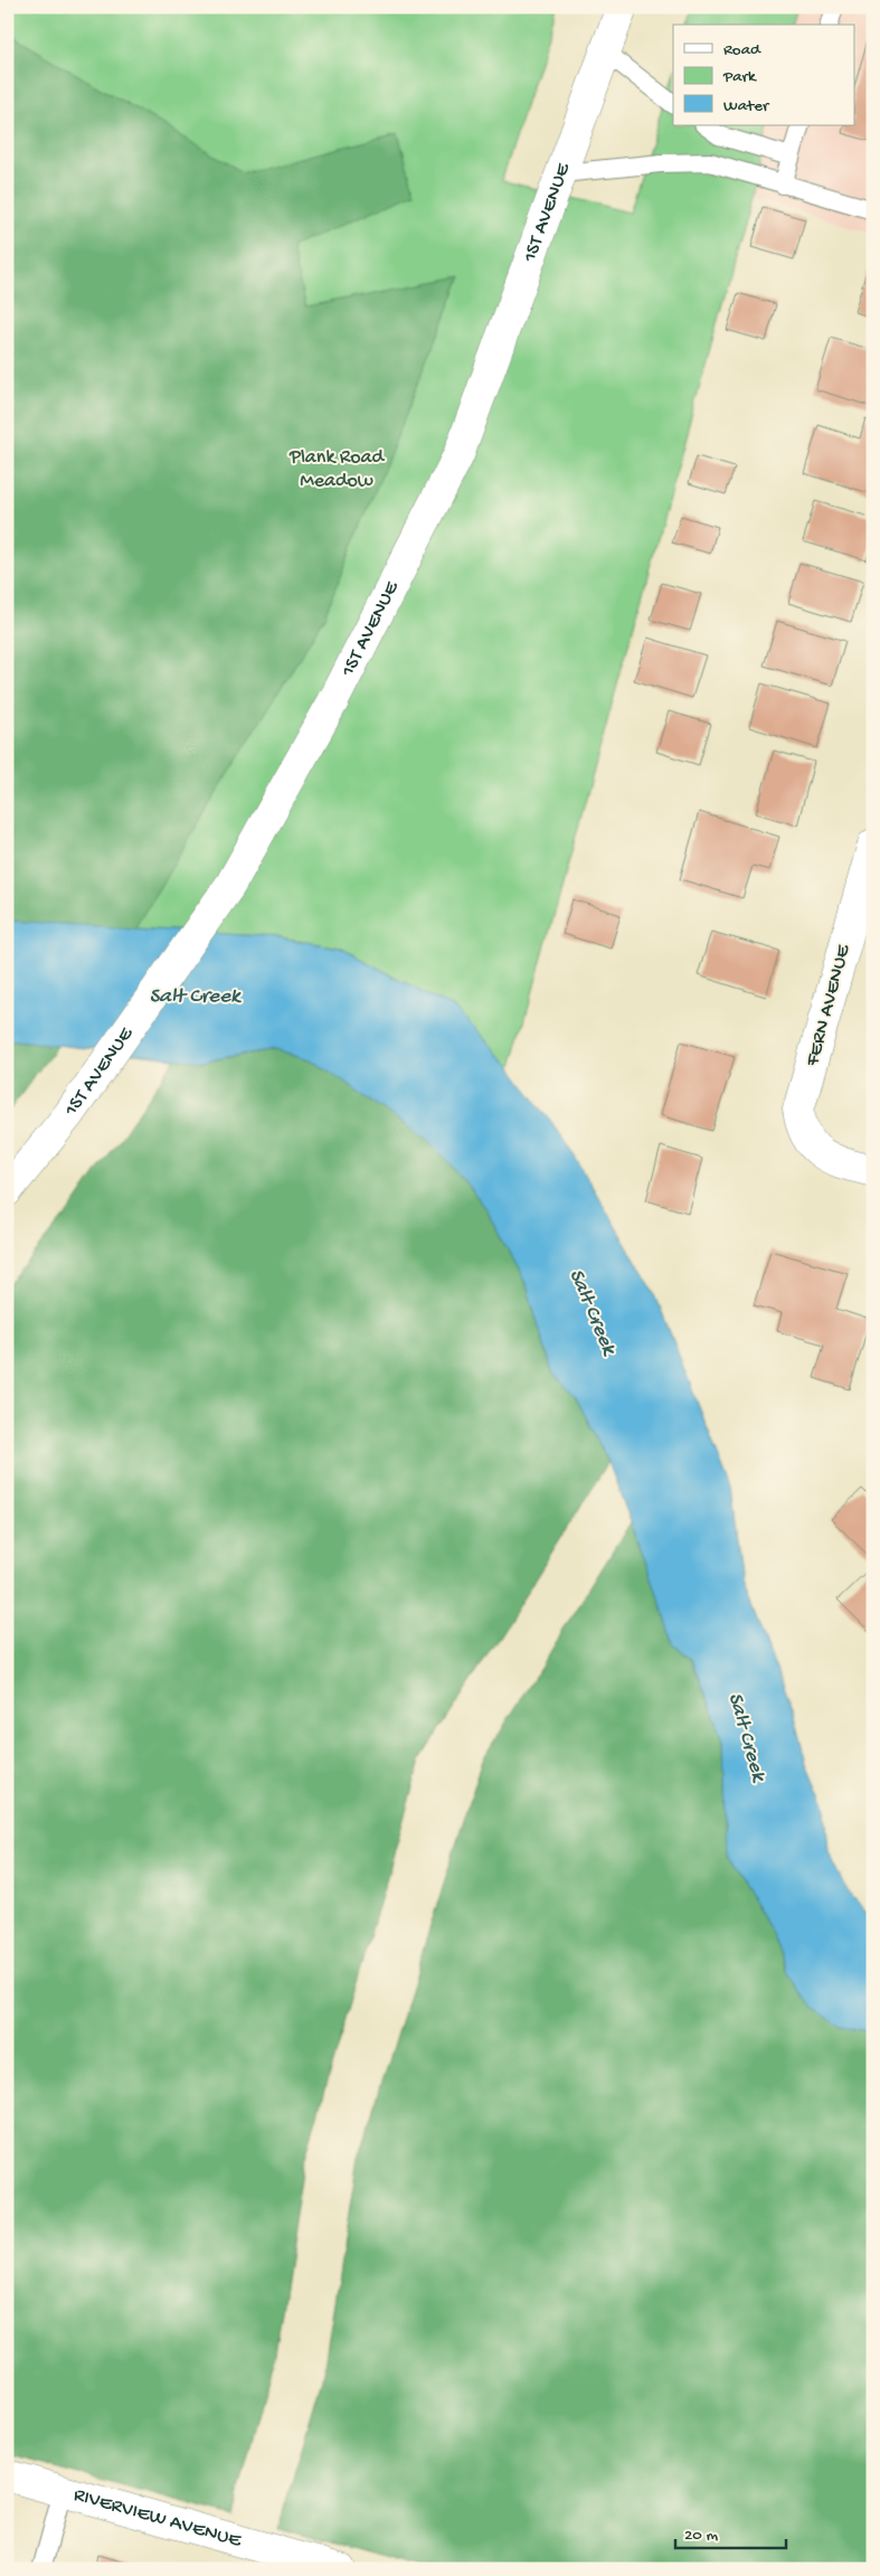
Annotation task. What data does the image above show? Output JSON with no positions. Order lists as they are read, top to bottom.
{
  "streets": {
    "main road": ["1ST AVENUE", "FERN AVENUE", "RIVERVIEW AVENUE"]
  },
  "water": ["Salt Creek"],
  "parks": ["Plank Road Meadow"],
  "legend": ["Road", "Park", "Water"],
  "scale_bar": "20 m"
}
